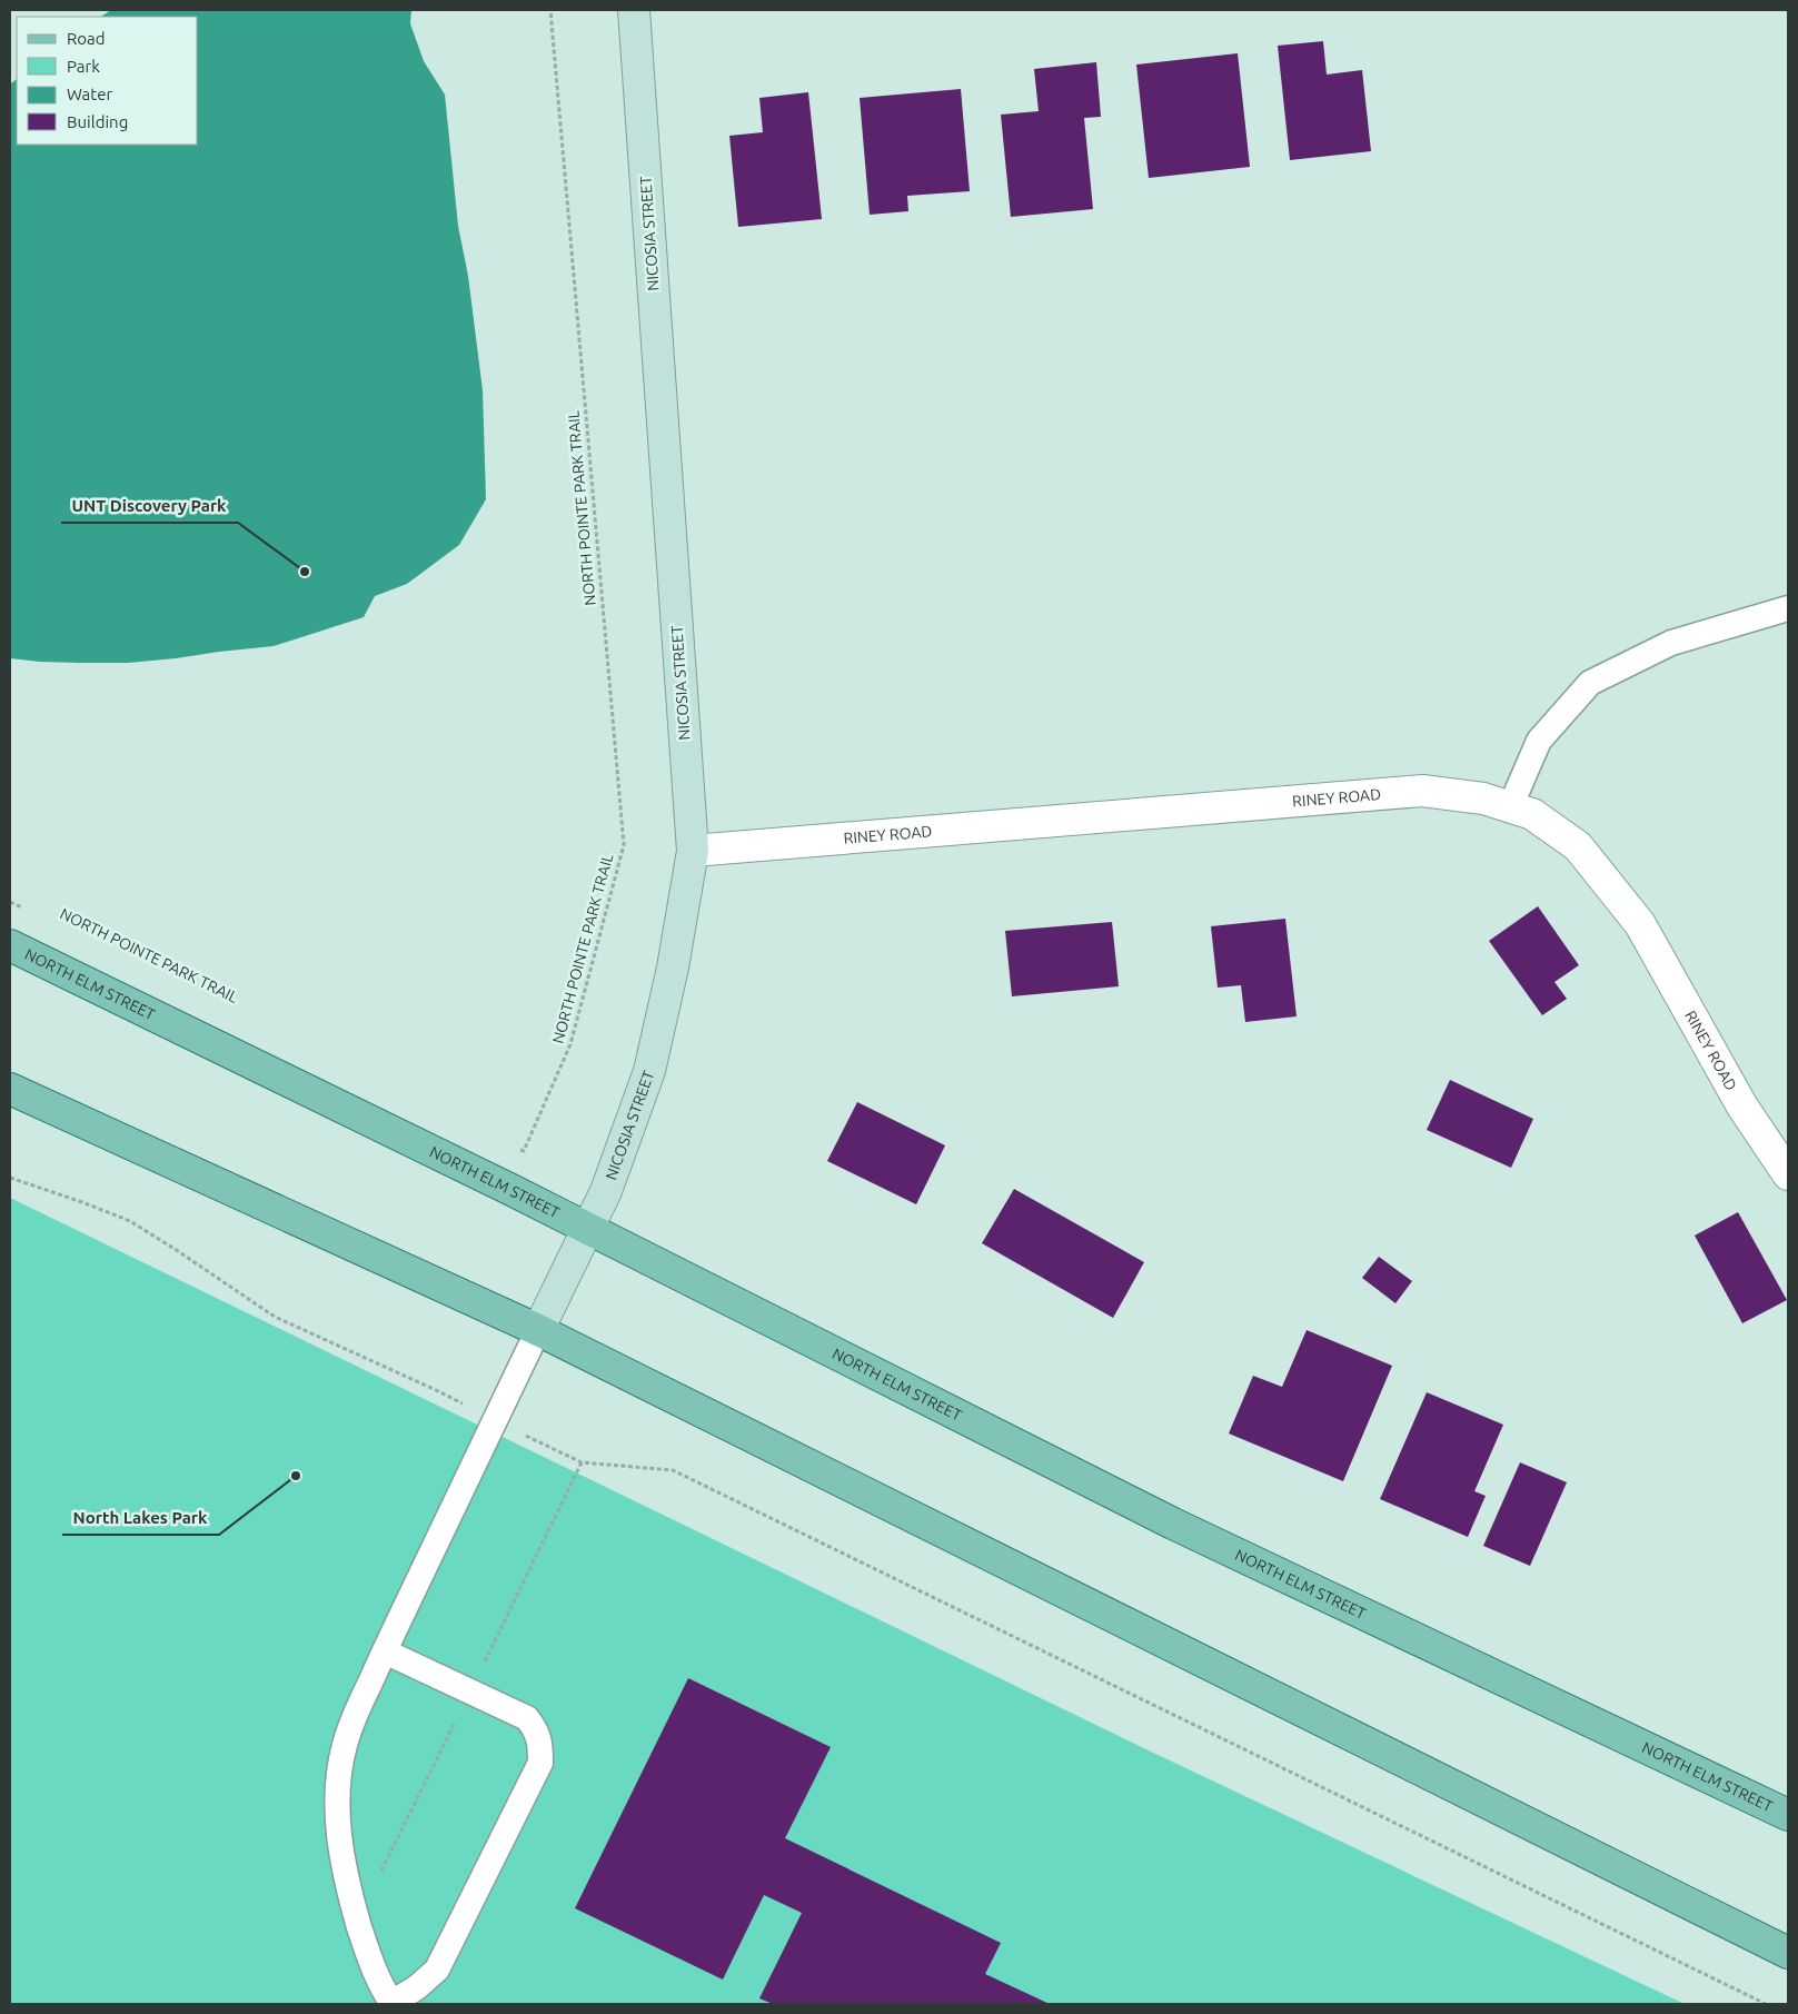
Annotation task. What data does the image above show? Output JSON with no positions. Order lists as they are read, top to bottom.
{
  "streets": {
    "main road": ["NORTH ELM STREET"],
    "street": ["NICOSIA STREET", "RINEY ROAD"],
    "path": ["NORTH POINTE PARK TRAIL"]
  },
  "crossings": [
    ["NICOSIA STREET", "RINEY ROAD"],
    ["NICOSIA STREET", "NORTH ELM STREET"]
  ],
  "places": ["UNT Discovery Park", "North Lakes Park"],
  "legend": [
    "Road",
    "Park",
    "Water",
    "Building"
  ]
}
